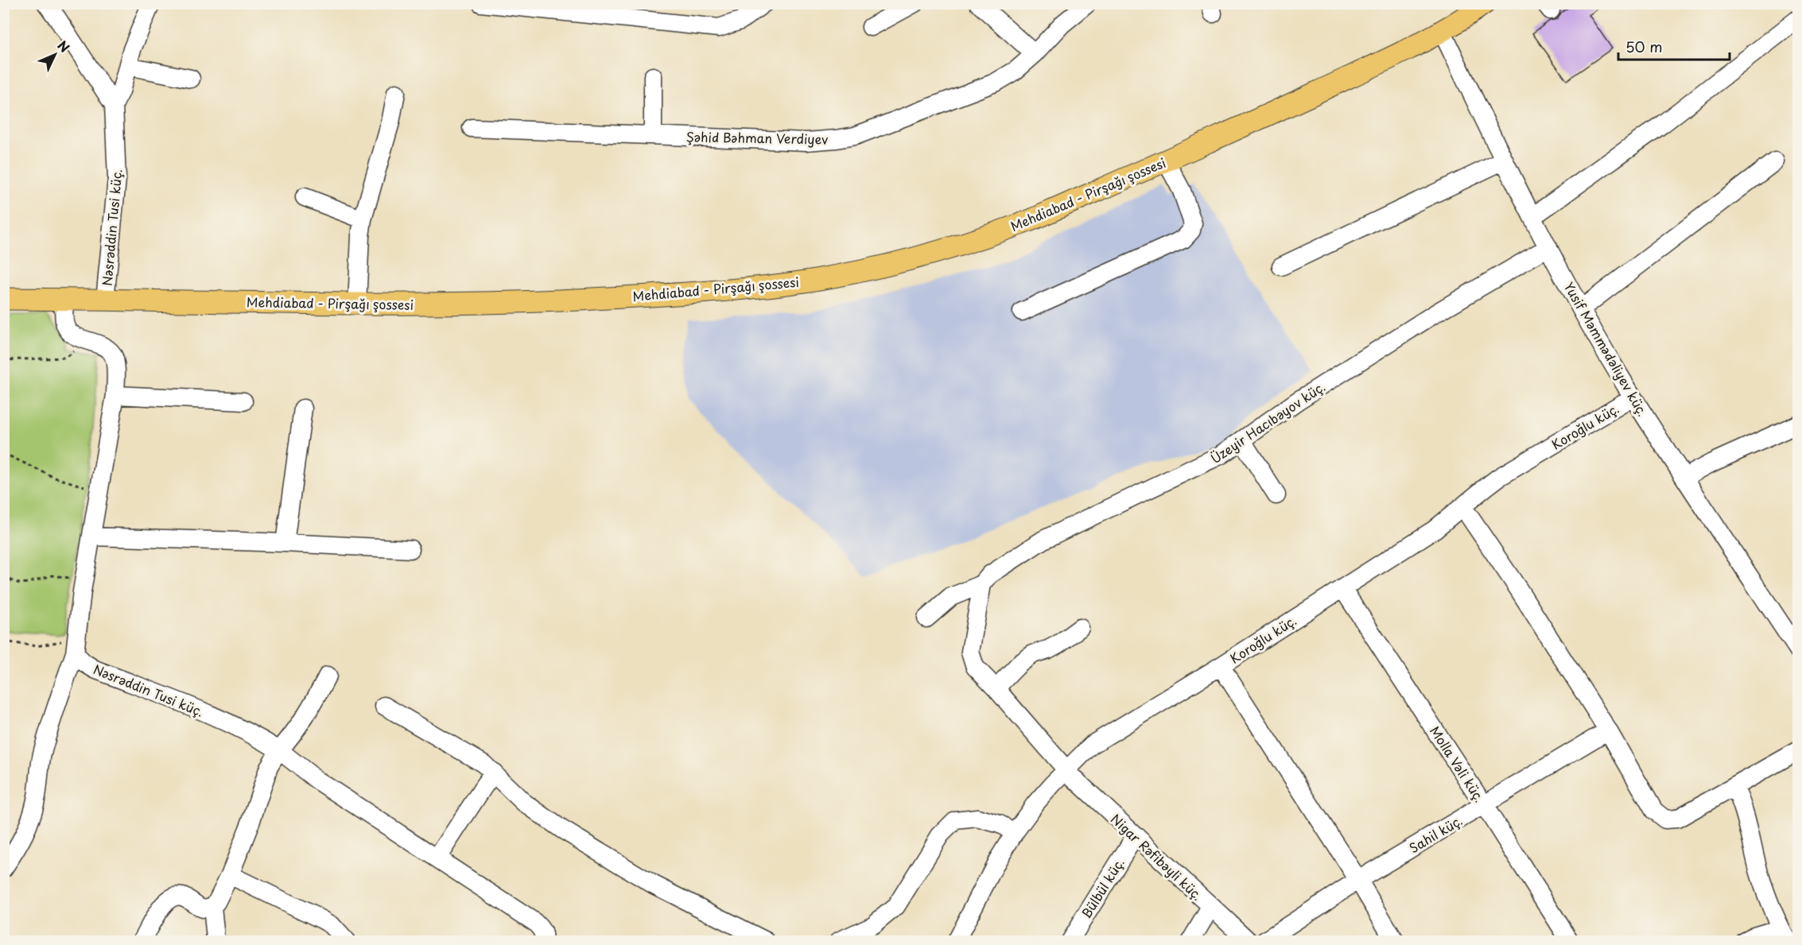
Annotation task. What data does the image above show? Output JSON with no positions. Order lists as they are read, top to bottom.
{
  "streets": {
    "main road": ["Mehdiabad - Pirşağı şossesi"],
    "street": [
      "Şəhid Bəhman Verdiyev",
      "Nəsrəddin Tusi küç.",
      "Yusif Məmmədəliyev küç.",
      "Üzeyir Hacıbəyov küç.",
      "Koroğlu küç.",
      "Molla Vəli küç.",
      "Sahil küç.",
      "Nigar Rəfibəyli küç.",
      "Bülbül küç."
    ]
  },
  "crossings": [
    ["Mehdiabad - Pirşağı şossesi", "Nəsrəddin Tusi küç."],
    ["Mehdiabad - Pirşağı şossesi", "Yusif Məmmədəliyev küç."],
    ["Yusif Məmmədəliyev küç.", "Üzeyir Hacıbəyov küç."],
    ["Yusif Məmmədəliyev küç.", "Koroğlu küç."],
    ["Üzeyir Hacıbəyov küç.", "Nigar Rəfibəyli küç."],
    ["Koroğlu küç.", "Molla Vəli küç."],
    ["Koroğlu küç.", "Nigar Rəfibəyli küç."],
    ["Molla Vəli küç.", "Sahil küç."],
    ["Nigar Rəfibəyli küç.", "Bülbül küç."]
  ],
  "scale_bar": "50 m",
  "north": "top right"
}
